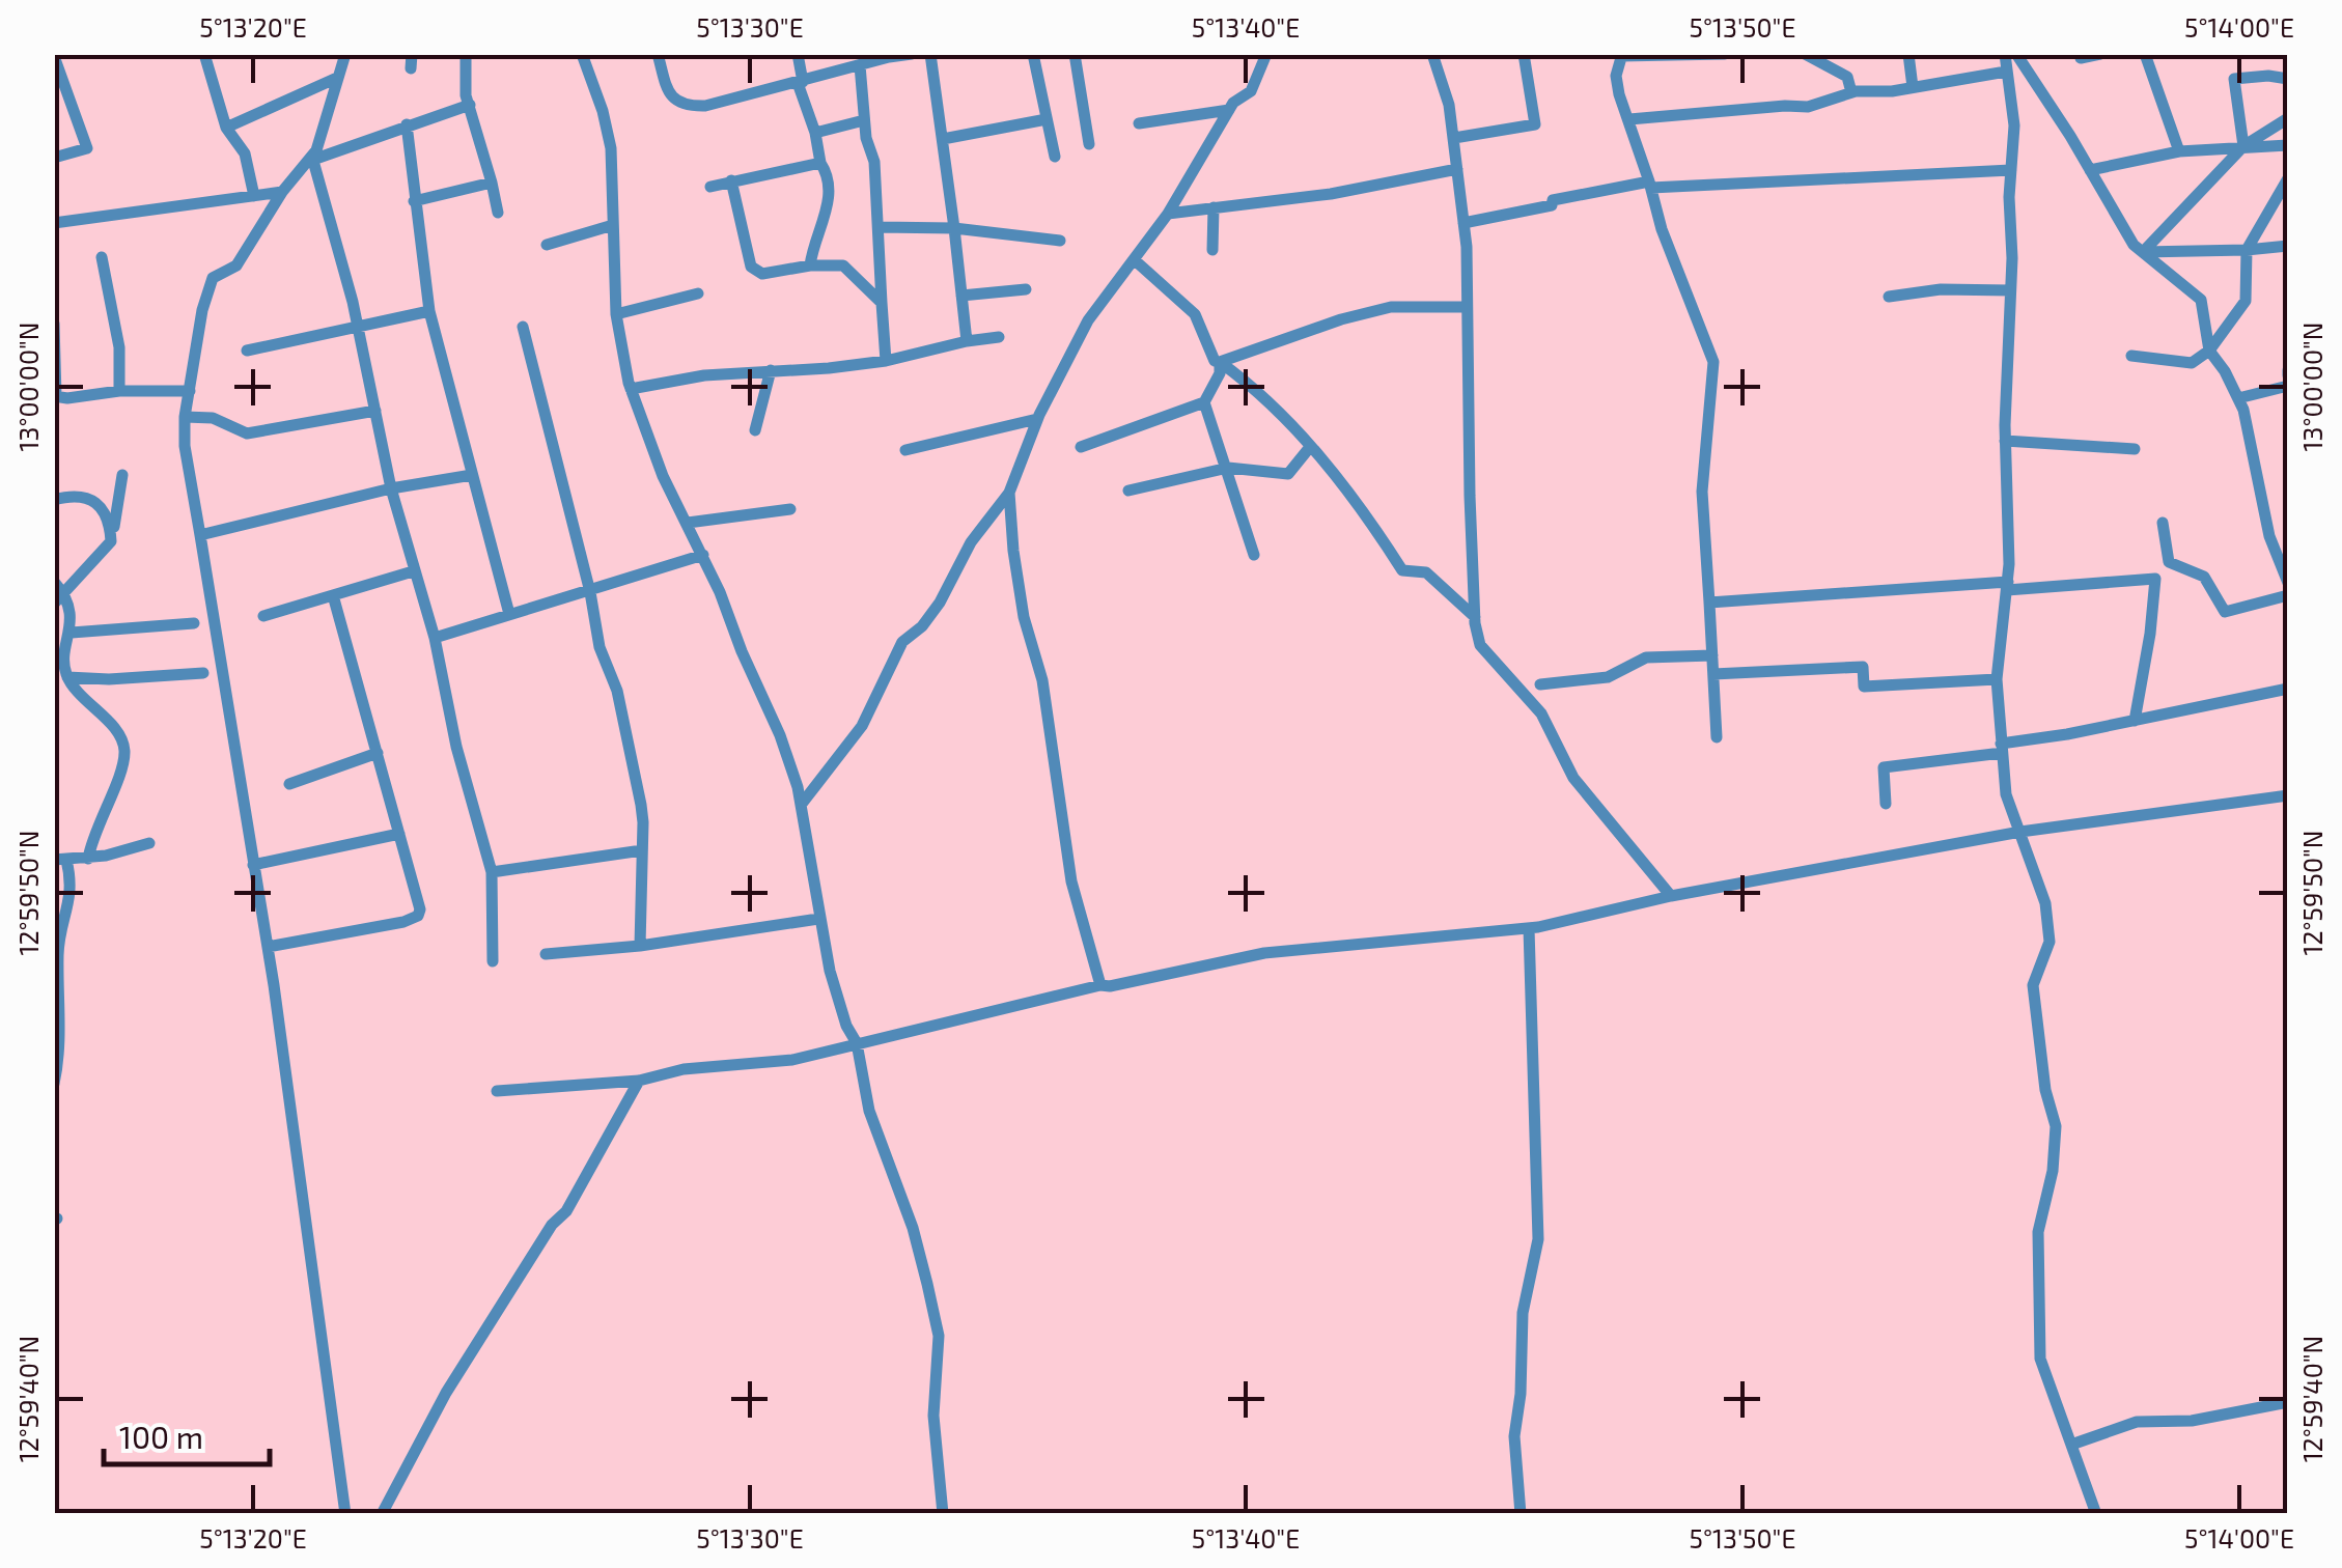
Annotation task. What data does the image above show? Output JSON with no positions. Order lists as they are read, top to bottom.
{
  "scale_bar": "100 m",
  "coordinates": [
    "5°13'20\"E",
    "5°13'30\"E",
    "5°13'40\"E",
    "5°13'50\"E",
    "5°14'00\"E",
    "13°00'00\"N",
    "12°59'50\"N",
    "12°59'40\"N"
  ]
}
